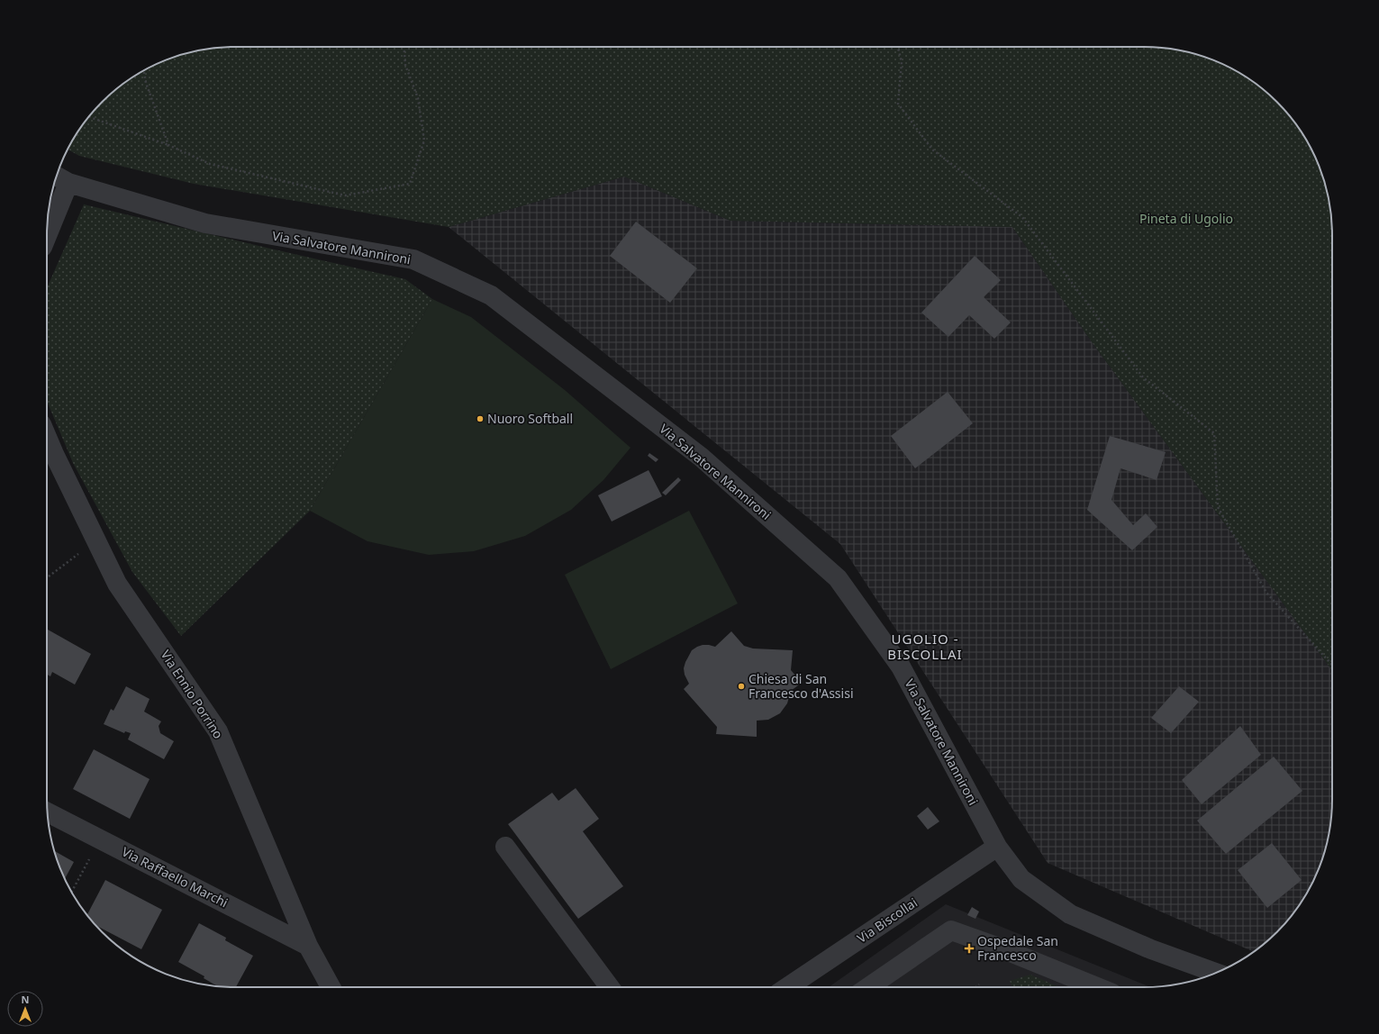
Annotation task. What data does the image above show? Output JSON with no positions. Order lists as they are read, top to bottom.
{
  "streets": {
    "street": [
      "Via Salvatore Mannironi",
      "Via Ennio Porrino",
      "Via Raffaello Marchi",
      "Via Biscollai"
    ]
  },
  "crossings": [
    ["Via Salvatore Mannironi", "Via Biscollai"],
    ["Via Ennio Porrino", "Via Raffaello Marchi"]
  ],
  "districts": ["UGOLIO - BISCOLLAI"],
  "parks": ["Pineta di Ugolio"],
  "places": {
    "other": ["Nuoro Softball", "Chiesa di San Francesco d'Assisi"],
    "health": ["Ospedale San Francesco"]
  },
  "north": "top"
}
